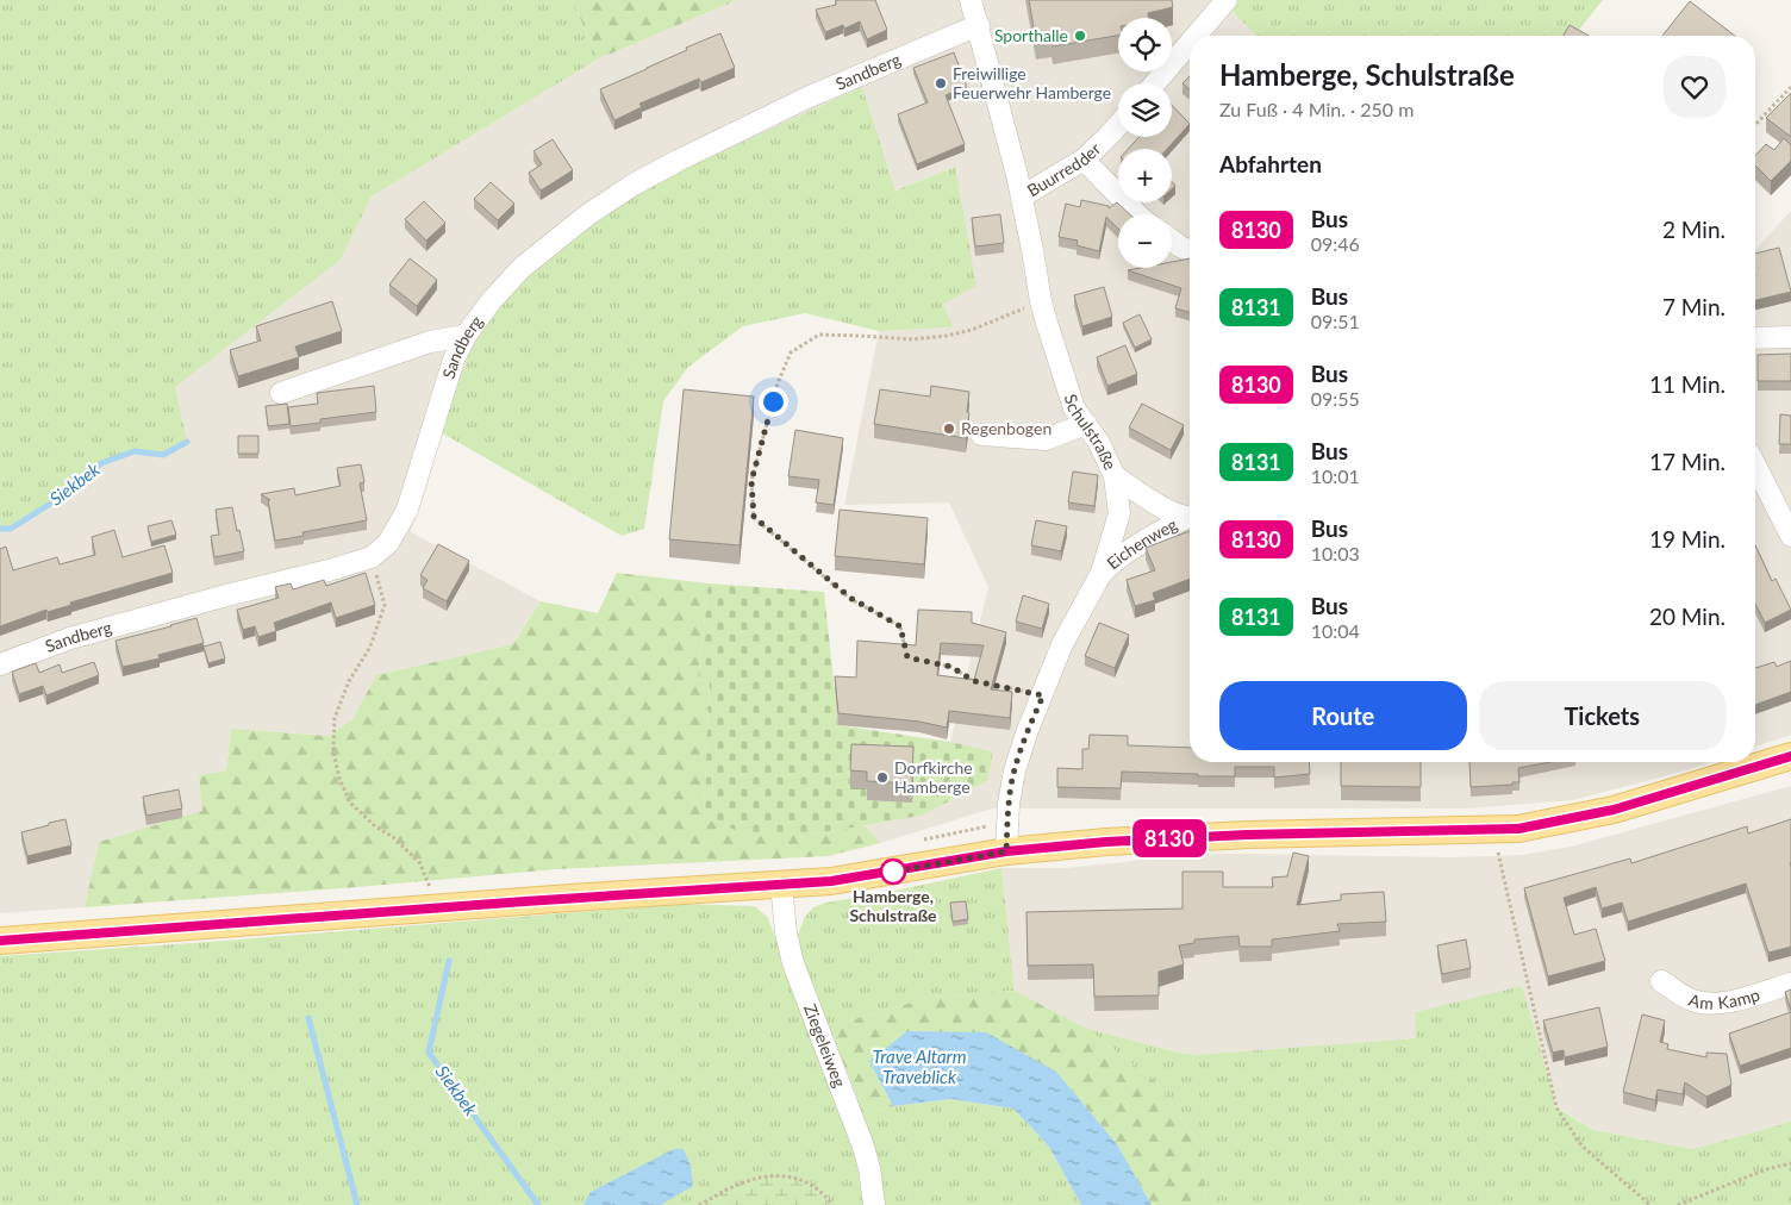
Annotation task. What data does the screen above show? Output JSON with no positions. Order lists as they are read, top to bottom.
{
  "streets": {
    "street": [
      "Sandberg",
      "Buurredder",
      "Schulstraße",
      "Eichenweg",
      "Am Kamp",
      "Ziegeleiweg"
    ]
  },
  "crossings": [
    ["Sandberg", "Schulstraße"],
    ["Buurredder", "Schulstraße"],
    ["Schulstraße", "Eichenweg"]
  ],
  "water": ["Siekbek", "Trave Altarm Traveblick"],
  "places": [
    "Sporthalle",
    "Freiwillige Feuerwehr Hamberge",
    "Regenbogen",
    "Dorfkirche Hamberge",
    "Hamberge, Schulstraße"
  ],
  "lines": ["bus line 8130"],
  "page": {
    "on_map": "8130",
    "map_buttons": ["+", "−"],
    "heading": [
      ["Hamberge, Schulstraße", "Zu Fuß · 4 Min. · 250 m"],
      "Abfahrten"
    ],
    "list": [
      {
        "mark": "8130",
        "name": "Bus",
        "note": "09:46",
        "value": "2 Min."
      },
      {
        "mark": "8131",
        "name": "Bus",
        "note": "09:51",
        "value": "7 Min."
      },
      {
        "mark": "8130",
        "name": "Bus",
        "note": "09:55",
        "value": "11 Min."
      },
      {
        "mark": "8131",
        "name": "Bus",
        "note": "10:01",
        "value": "17 Min."
      },
      {
        "mark": "8130",
        "name": "Bus",
        "note": "10:03",
        "value": "19 Min."
      },
      {
        "mark": "8131",
        "name": "Bus",
        "note": "10:04",
        "value": "20 Min."
      }
    ],
    "buttons": ["Route", "Tickets"]
  }
}
